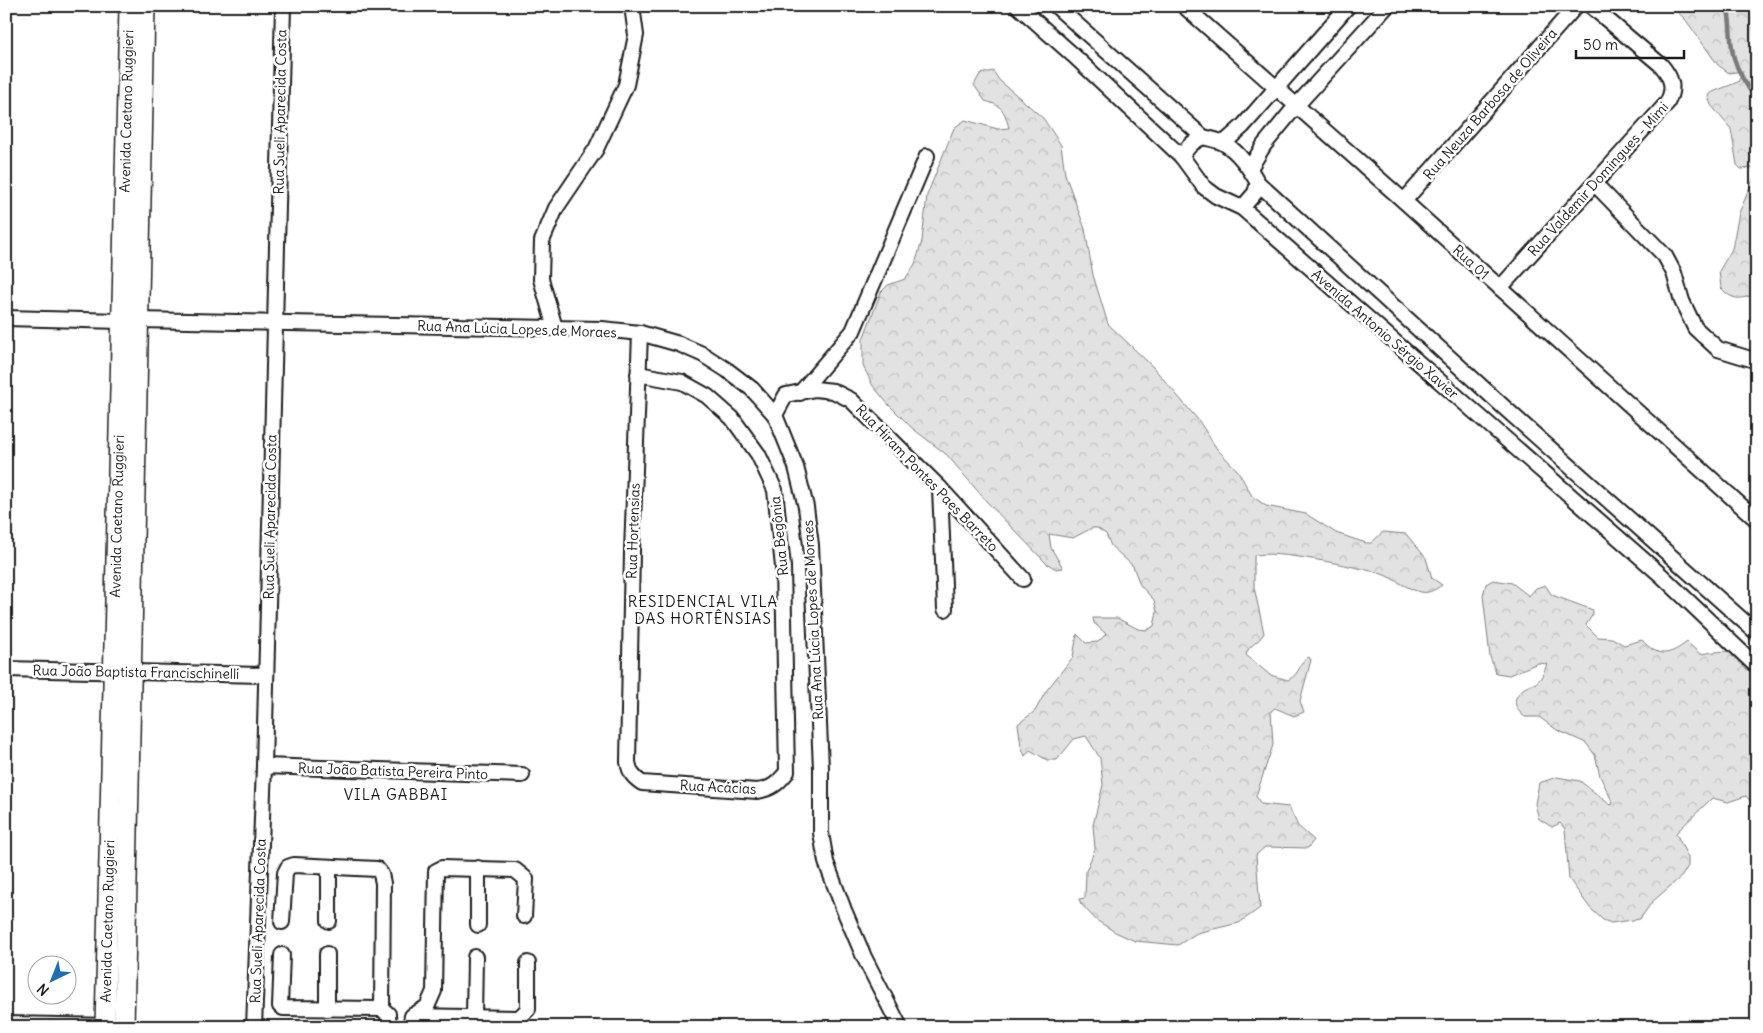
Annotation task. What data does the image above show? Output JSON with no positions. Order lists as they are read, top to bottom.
{
  "streets": {
    "main road": ["Avenida Caetano Ruggieri"],
    "street": [
      "Rua Neuza Barbosa de Oliveira",
      "Rua Sueli Aparecida Costa",
      "Rua Valdemir Domingues - Mimi",
      "Rua 01",
      "Rua Ana Lúcia Lopes de Moraes",
      "Avenida Antonio Sérgio Xavier",
      "Rua Hiram Pontes Paes Barreto",
      "Rua Hortensias",
      "Rua Begônia",
      "Rua João Baptista Francischinelli",
      "Rua João Batista Pereira Pinto",
      "Rua Acácias"
    ]
  },
  "crossings": [
    ["Rua Neuza Barbosa de Oliveira", "Rua 01"],
    ["Avenida Caetano Ruggieri", "Rua Ana Lúcia Lopes de Moraes"],
    ["Avenida Caetano Ruggieri", "Rua João Baptista Francischinelli"],
    ["Rua Sueli Aparecida Costa", "Rua Ana Lúcia Lopes de Moraes"],
    ["Rua Sueli Aparecida Costa", "Rua João Baptista Francischinelli"],
    ["Rua Sueli Aparecida Costa", "Rua João Batista Pereira Pinto"],
    ["Rua Valdemir Domingues - Mimi", "Rua 01"],
    ["Rua Ana Lúcia Lopes de Moraes", "Rua Hiram Pontes Paes Barreto"],
    ["Rua Ana Lúcia Lopes de Moraes", "Rua Hortensias"],
    ["Rua Hortensias", "Rua Begônia"],
    ["Rua Hortensias", "Rua Acácias"],
    ["Rua Begônia", "Rua Acácias"]
  ],
  "districts": ["RESIDENCIAL VILA DAS HORTÊNSIAS", "VILA GABBAI"],
  "scale_bar": "50 m",
  "north": "bottom left"
}
